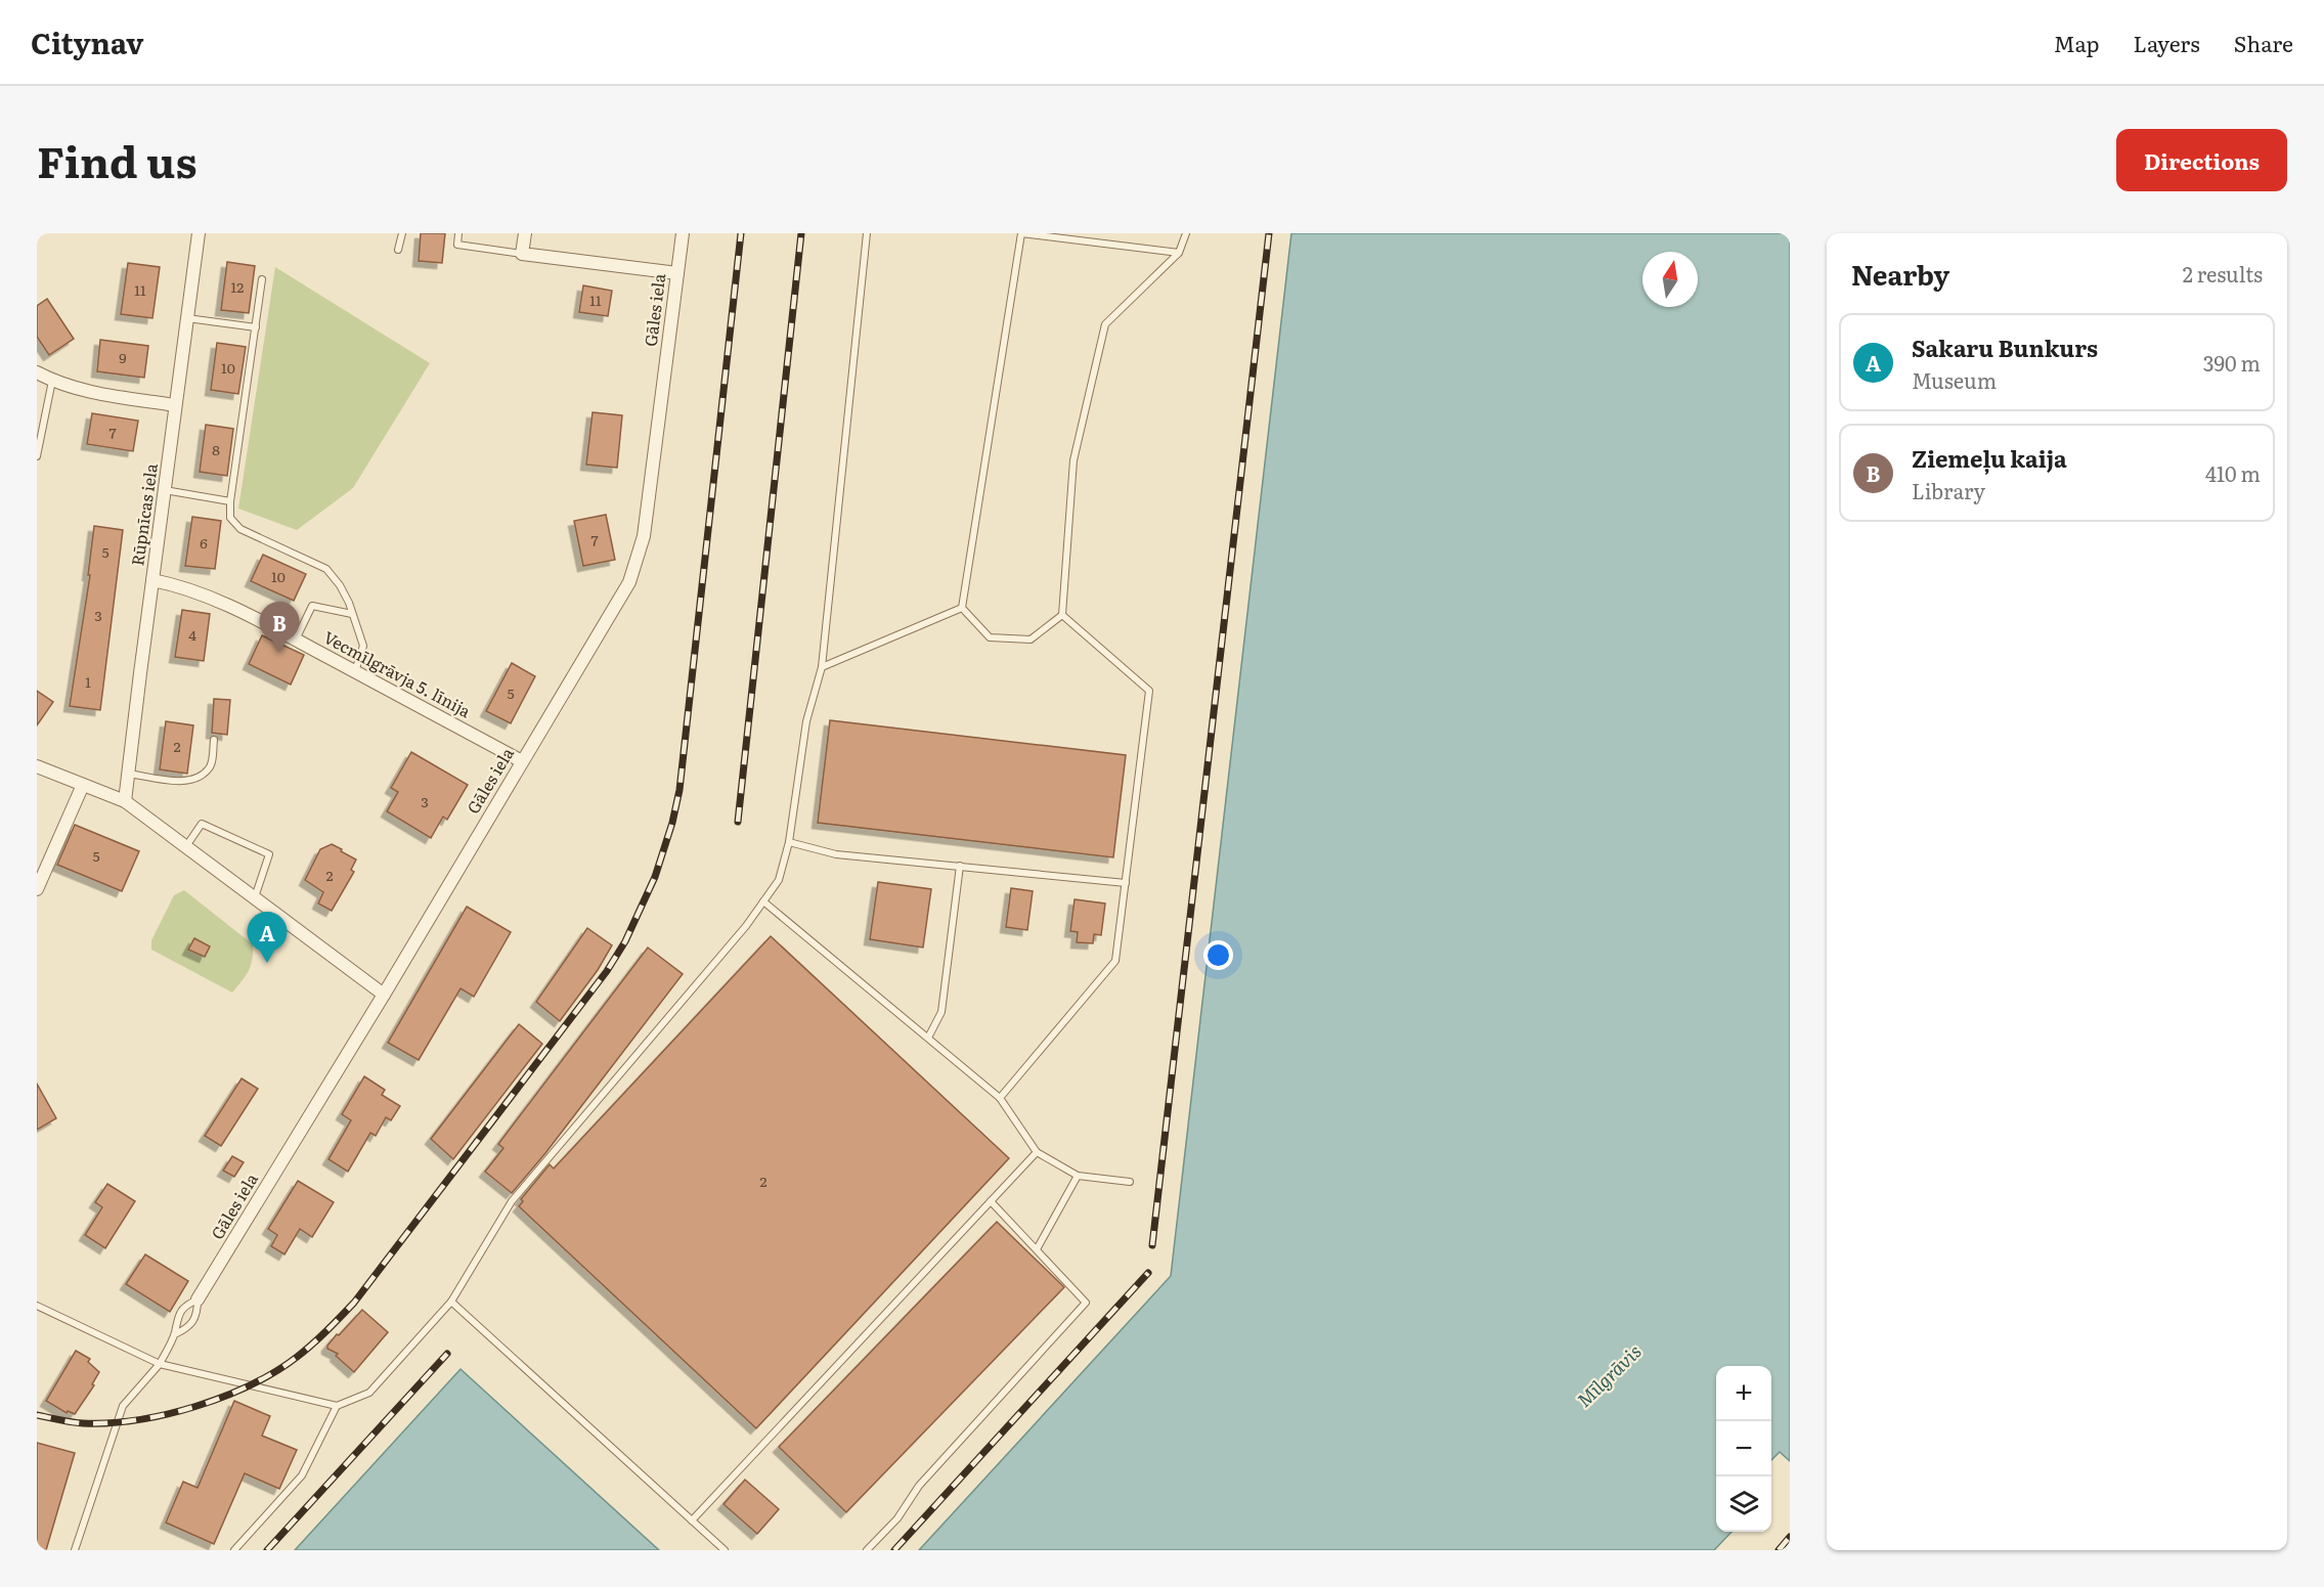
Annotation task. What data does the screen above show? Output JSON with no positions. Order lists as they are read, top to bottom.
{
  "streets": {
    "street": ["Gāles iela", "Rūpnīcas iela", "Vecmīlgrāvja 5. līnija"]
  },
  "crossings": [
    ["Gāles iela", "Vecmīlgrāvja 5. līnija"],
    ["Rūpnīcas iela", "Vecmīlgrāvja 5. līnija"]
  ],
  "water": ["Mīlgrāvis"],
  "house_numbers": [
    "12",
    "11",
    "11",
    "9",
    "10",
    "7",
    "8",
    "7",
    "6",
    "5",
    "10",
    "3",
    "4",
    "1",
    "5",
    "2",
    "3",
    "5",
    "2",
    "2"
  ],
  "north": "top",
  "page": {
    "header": "Citynav",
    "nav": ["Map", "Layers", "Share"],
    "title": "Find us",
    "buttons": "Directions",
    "heading": ["Nearby", "2 results"],
    "list": [
      {
        "mark": "A",
        "name": "Sakaru Bunkurs",
        "note": "Museum",
        "value": "390 m"
      },
      {
        "mark": "B",
        "name": "Ziemeļu kaija",
        "note": "Library",
        "value": "410 m"
      }
    ],
    "pins": ["B", "A"],
    "map_buttons": ["+", "−"]
  }
}
